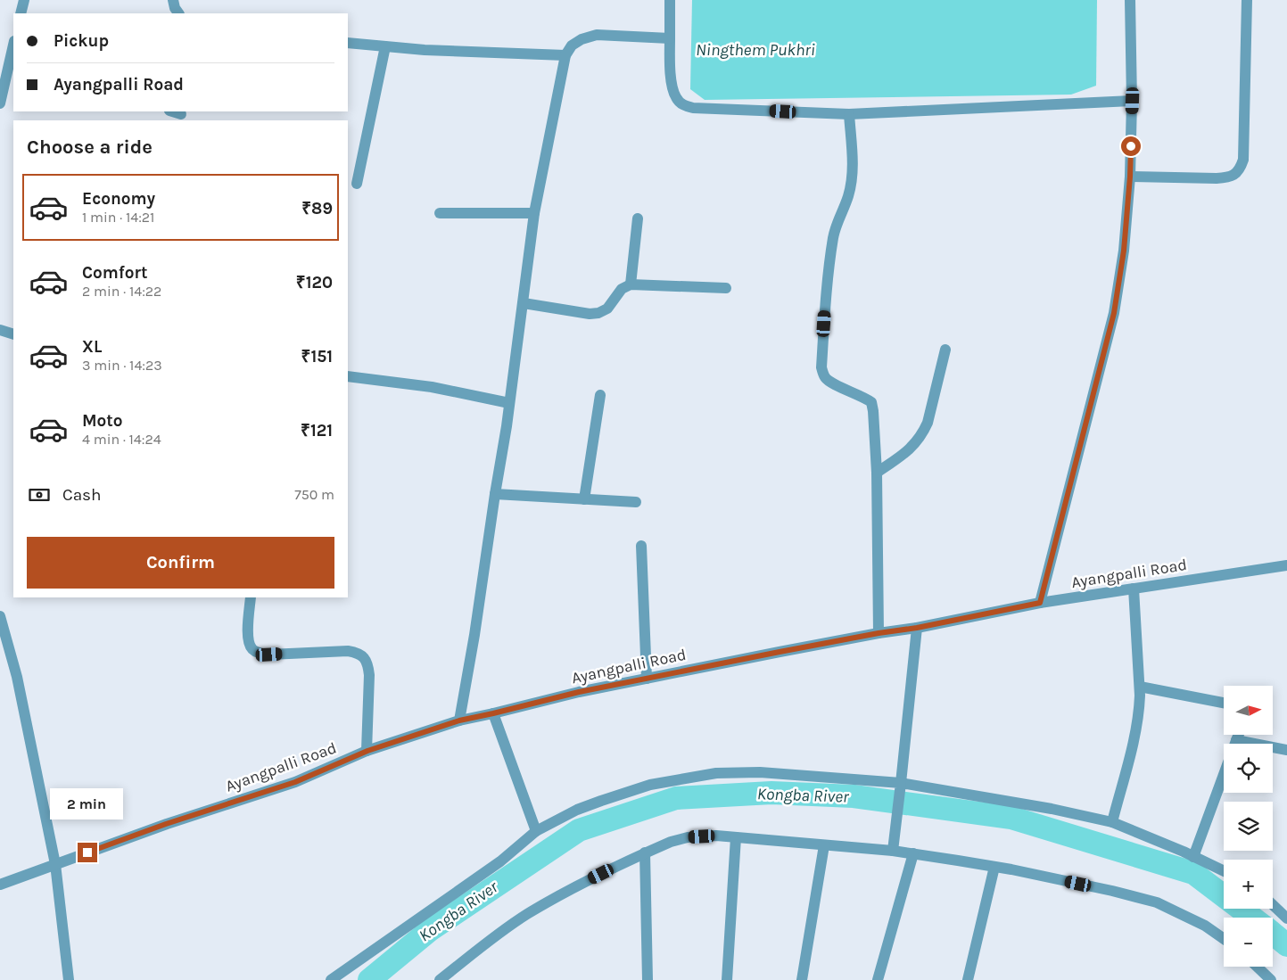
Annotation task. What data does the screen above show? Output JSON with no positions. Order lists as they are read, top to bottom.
{
  "streets": {
    "street": ["Ayangpalli Road"]
  },
  "water": ["Ningthem Pukhri", "Kongba River"],
  "north": "right",
  "page": {
    "banner": ["Pickup", "Ayangpalli Road"],
    "heading": "Choose a ride",
    "list": [
      {
        "name": "Economy",
        "note": "1 min · 14:21",
        "value": "₹89"
      },
      {
        "name": "Comfort",
        "note": "2 min · 14:22",
        "value": "₹120"
      },
      {
        "name": "XL",
        "note": "3 min · 14:23",
        "value": "₹151"
      },
      {
        "name": "Moto",
        "note": "4 min · 14:24",
        "value": "₹121"
      }
    ],
    "pay": ["Cash", "750 m"],
    "buttons": "Confirm",
    "map_buttons": ["+", "−"],
    "bubble": "2 min"
  }
}
